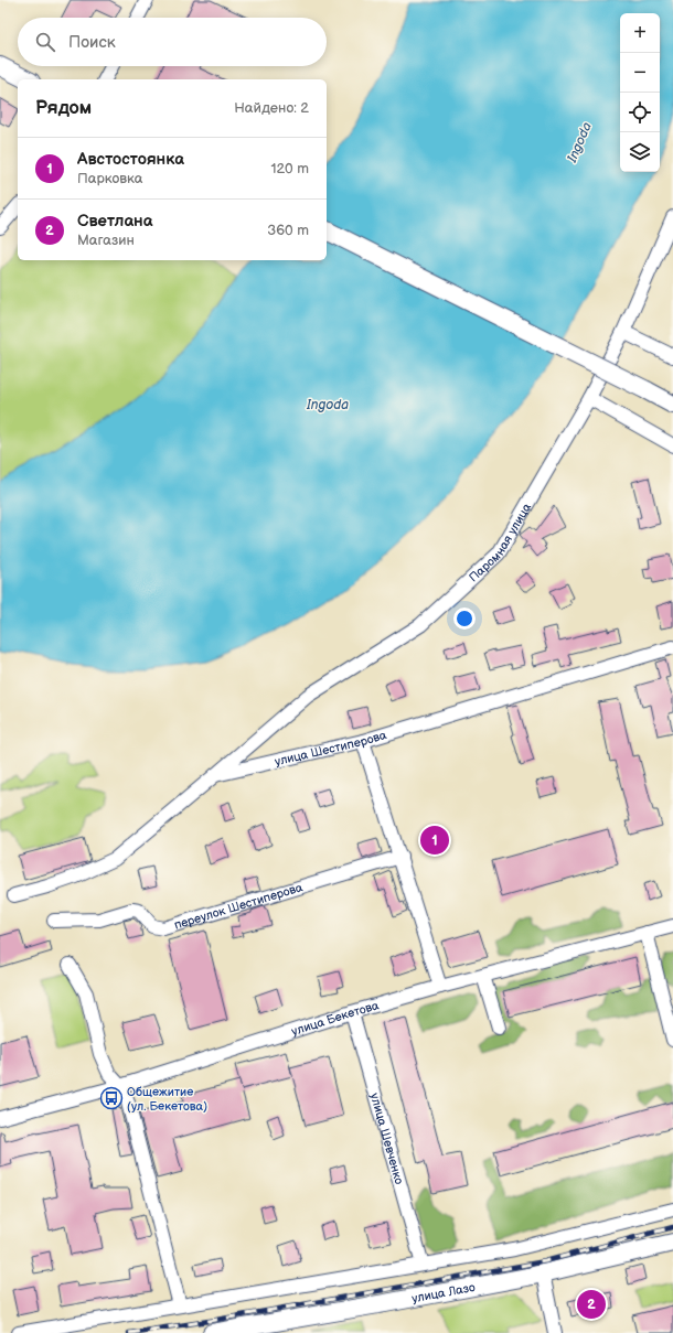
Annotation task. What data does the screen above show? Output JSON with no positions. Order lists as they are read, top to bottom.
{
  "streets": {
    "street": [
      "Паромная улица",
      "улица Шестиперова",
      "переулок Шестиперова",
      "улица Бекетова",
      "улица Шевченко",
      "улица Лазо"
    ]
  },
  "crossings": [
    ["Паромная улица", "улица Шестиперова"],
    ["улица Бекетова", "улица Шевченко"]
  ],
  "water": ["Ingoda"],
  "places": {
    "bus stop": ["Общежитие (ул. Бекетова)"]
  },
  "page": {
    "map_buttons": ["+", "−"],
    "search": "Поиск",
    "heading": ["Рядом", "Найдено: 2"],
    "list": [
      {
        "mark": "1",
        "name": "Австостоянка",
        "note": "Парковка",
        "value": "120 m"
      },
      {
        "mark": "2",
        "name": "Светлана",
        "note": "Магазин",
        "value": "360 m"
      }
    ],
    "pins": ["1", "2"]
  }
}
